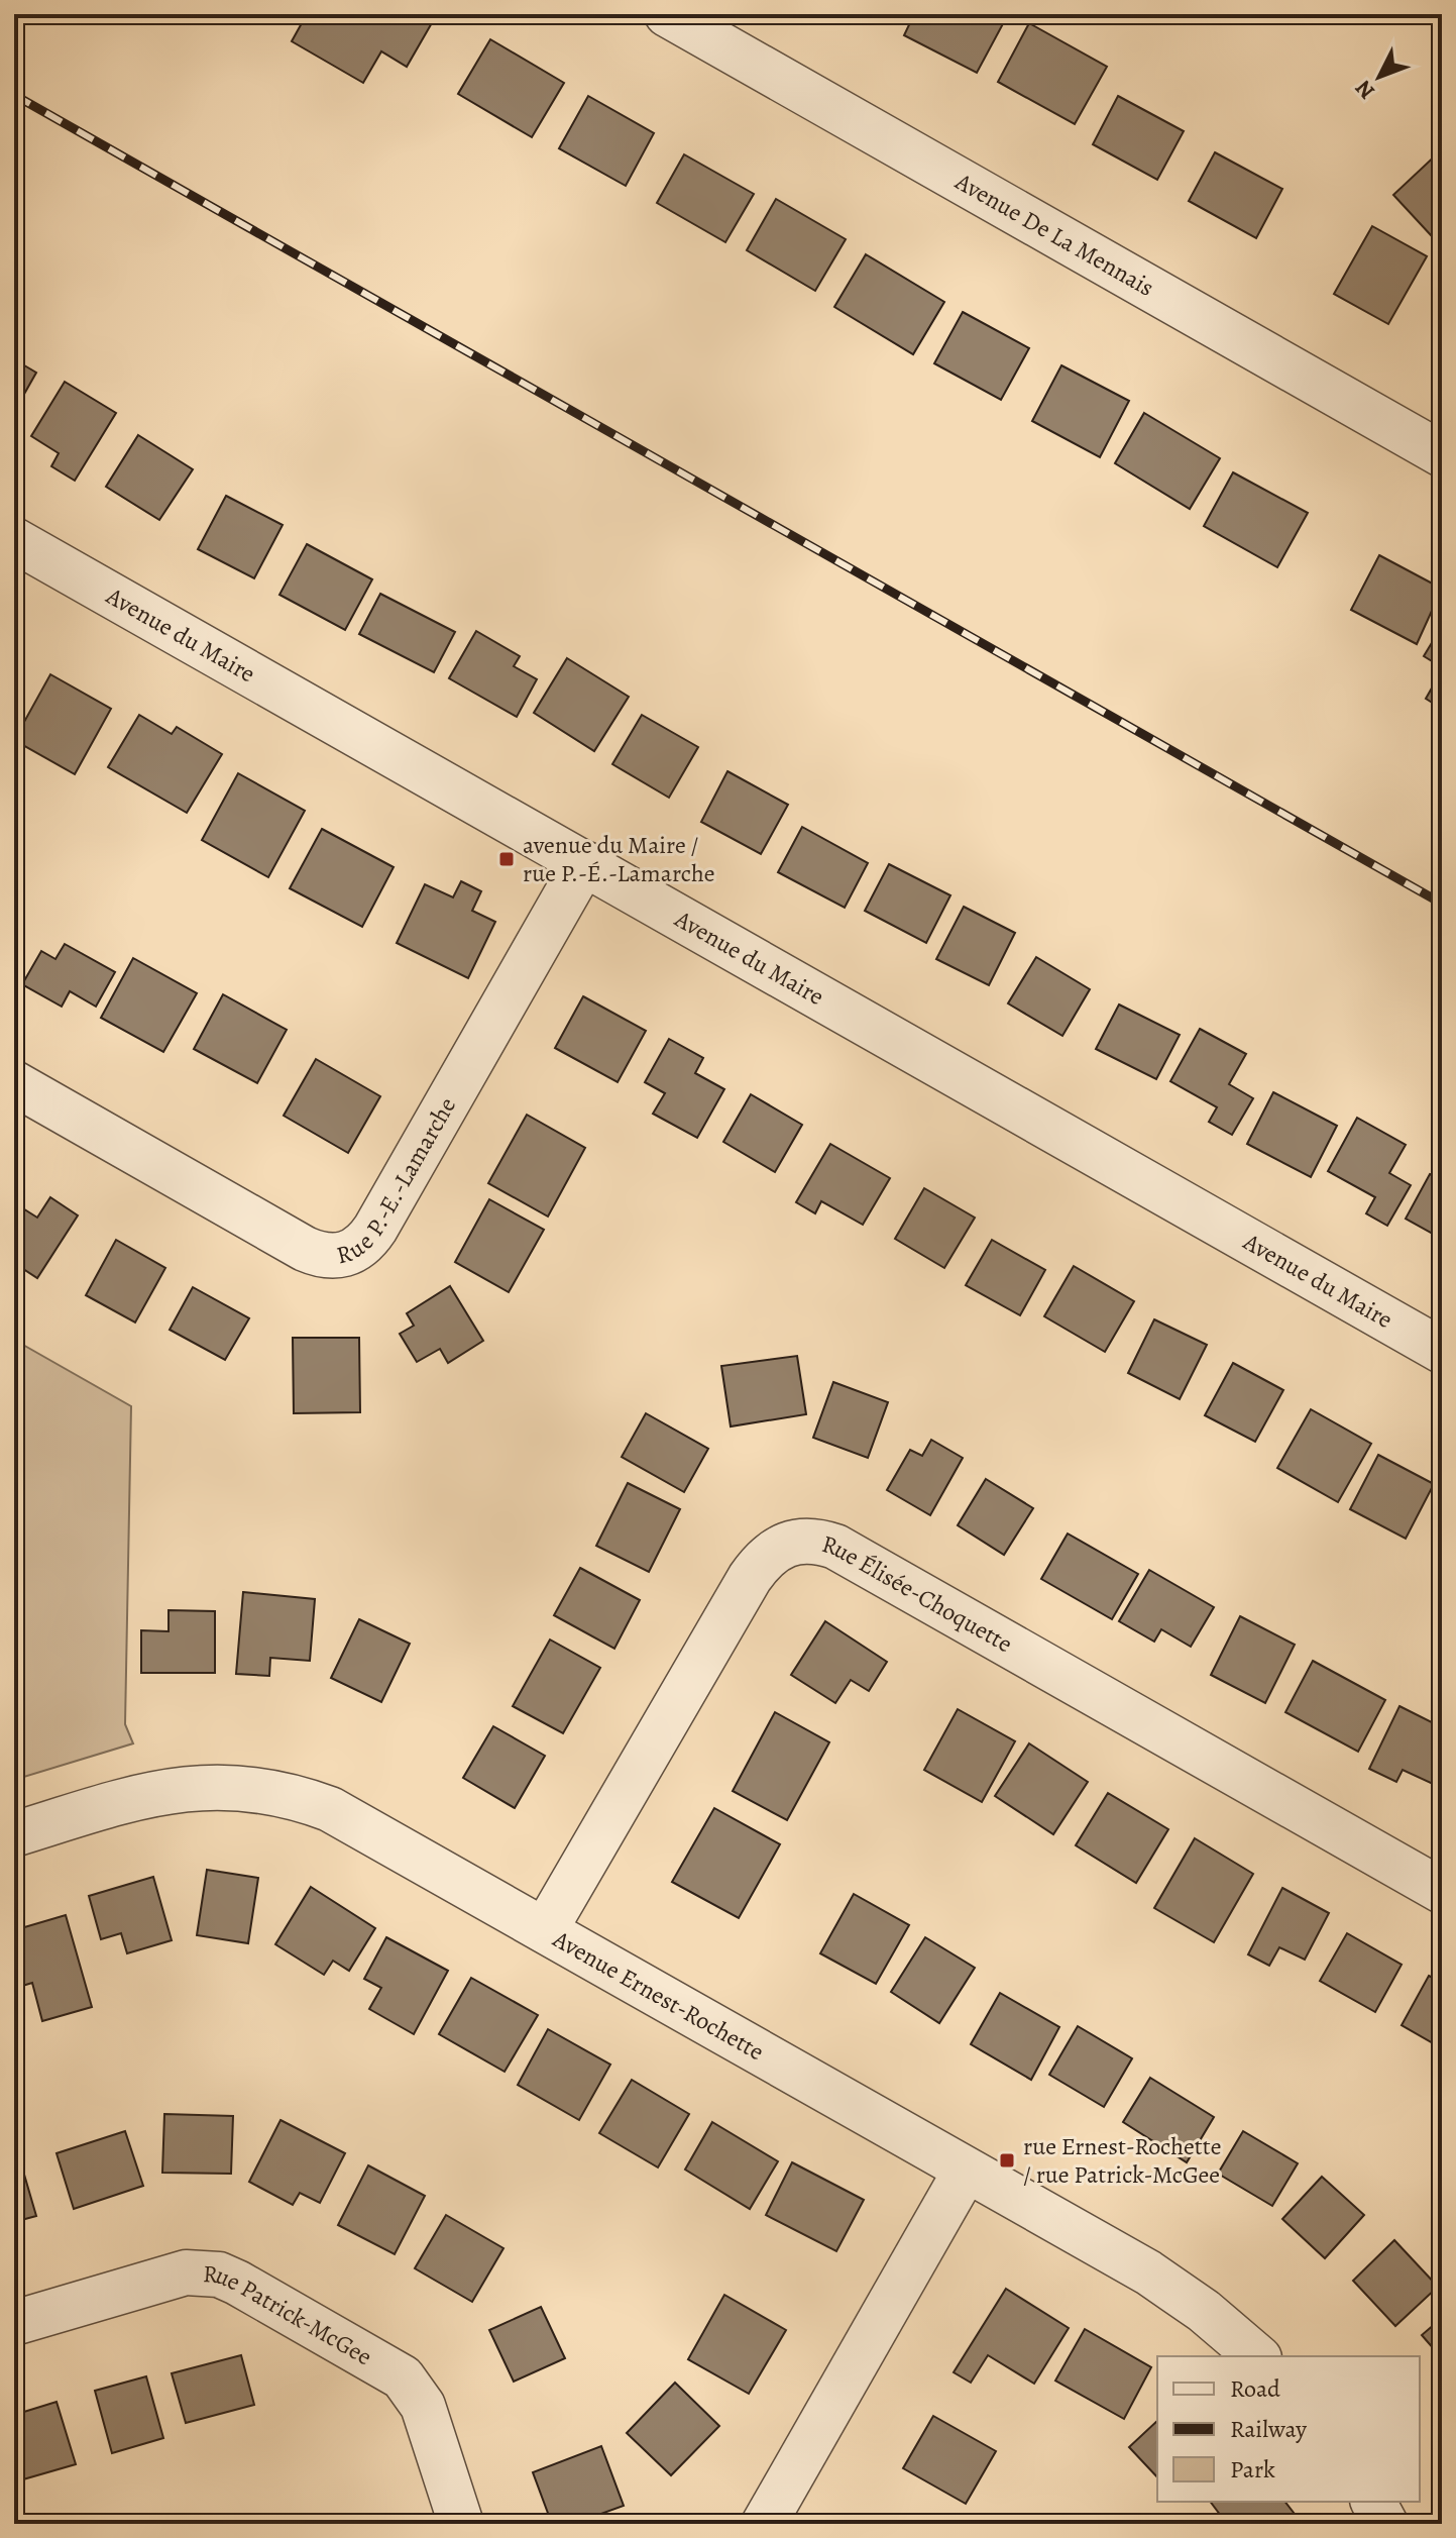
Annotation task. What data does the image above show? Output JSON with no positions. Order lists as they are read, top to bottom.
{
  "streets": {
    "street": [
      "Avenue De La Mennais",
      "Avenue du Maire",
      "Rue P.-E.-Lamarche",
      "Rue Élisée-Choquette",
      "Avenue Ernest-Rochette",
      "Rue Patrick-McGee"
    ]
  },
  "crossings": [
    ["Avenue du Maire", "Rue P.-E.-Lamarche"],
    ["Rue Élisée-Choquette", "Avenue Ernest-Rochette"]
  ],
  "places": {
    "transit": ["avenue du Maire / rue P.-É.-Lamarche", "rue Ernest-Rochette / rue Patrick-McGee"]
  },
  "legend": ["Road", "Railway", "Park"],
  "north": "bottom left"
}
